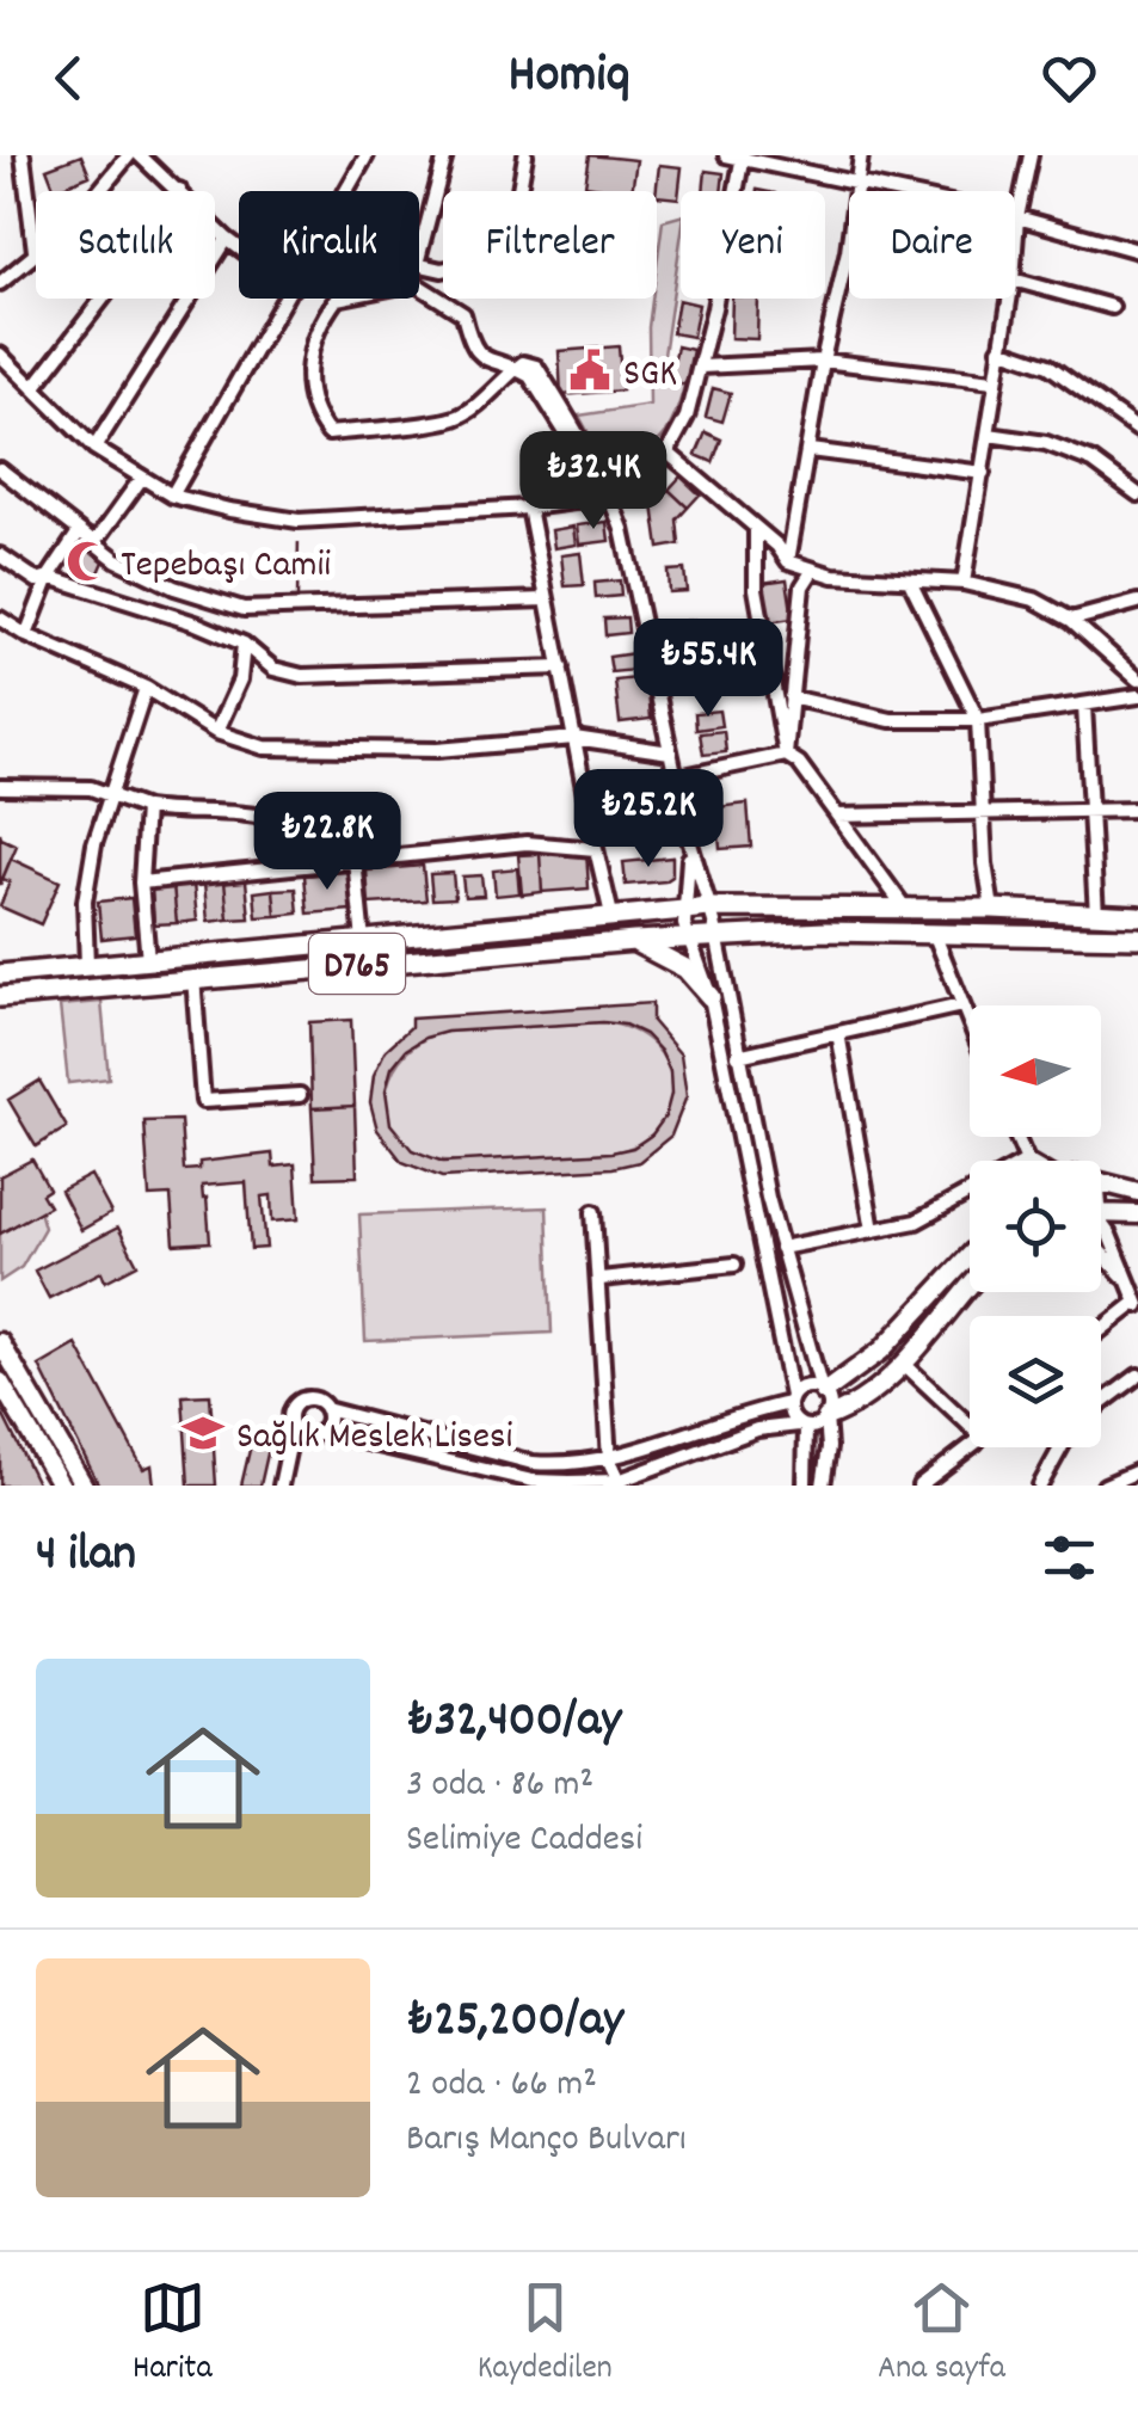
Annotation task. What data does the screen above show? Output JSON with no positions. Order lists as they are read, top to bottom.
{
  "streets": {
    "highway": ["D765"]
  },
  "places": {
    "public building": ["SGK"],
    "mosque": ["Tepebaşı Camii"],
    "school or university": ["Sağlık Meslek Lisesi"]
  },
  "north": "left",
  "page": {
    "header": "Homiq",
    "chip": [
      "Satılık",
      "Kiralık",
      "Filtreler",
      "Yeni",
      "Daire"
    ],
    "price": [
      "₺32.4K",
      "₺55.4K",
      "₺25.2K",
      "₺22.8K"
    ],
    "heading": "4 ilan",
    "list": [
      {
        "name": "₺32,400/ay",
        "note": "3 oda · 86 m² · Selimiye Caddesi"
      },
      {
        "name": "₺25,200/ay",
        "note": "2 oda · 66 m² · Barış Manço Bulvarı"
      }
    ],
    "tabs": ["Harita", "Kaydedilen", "Ana sayfa"]
  }
}
